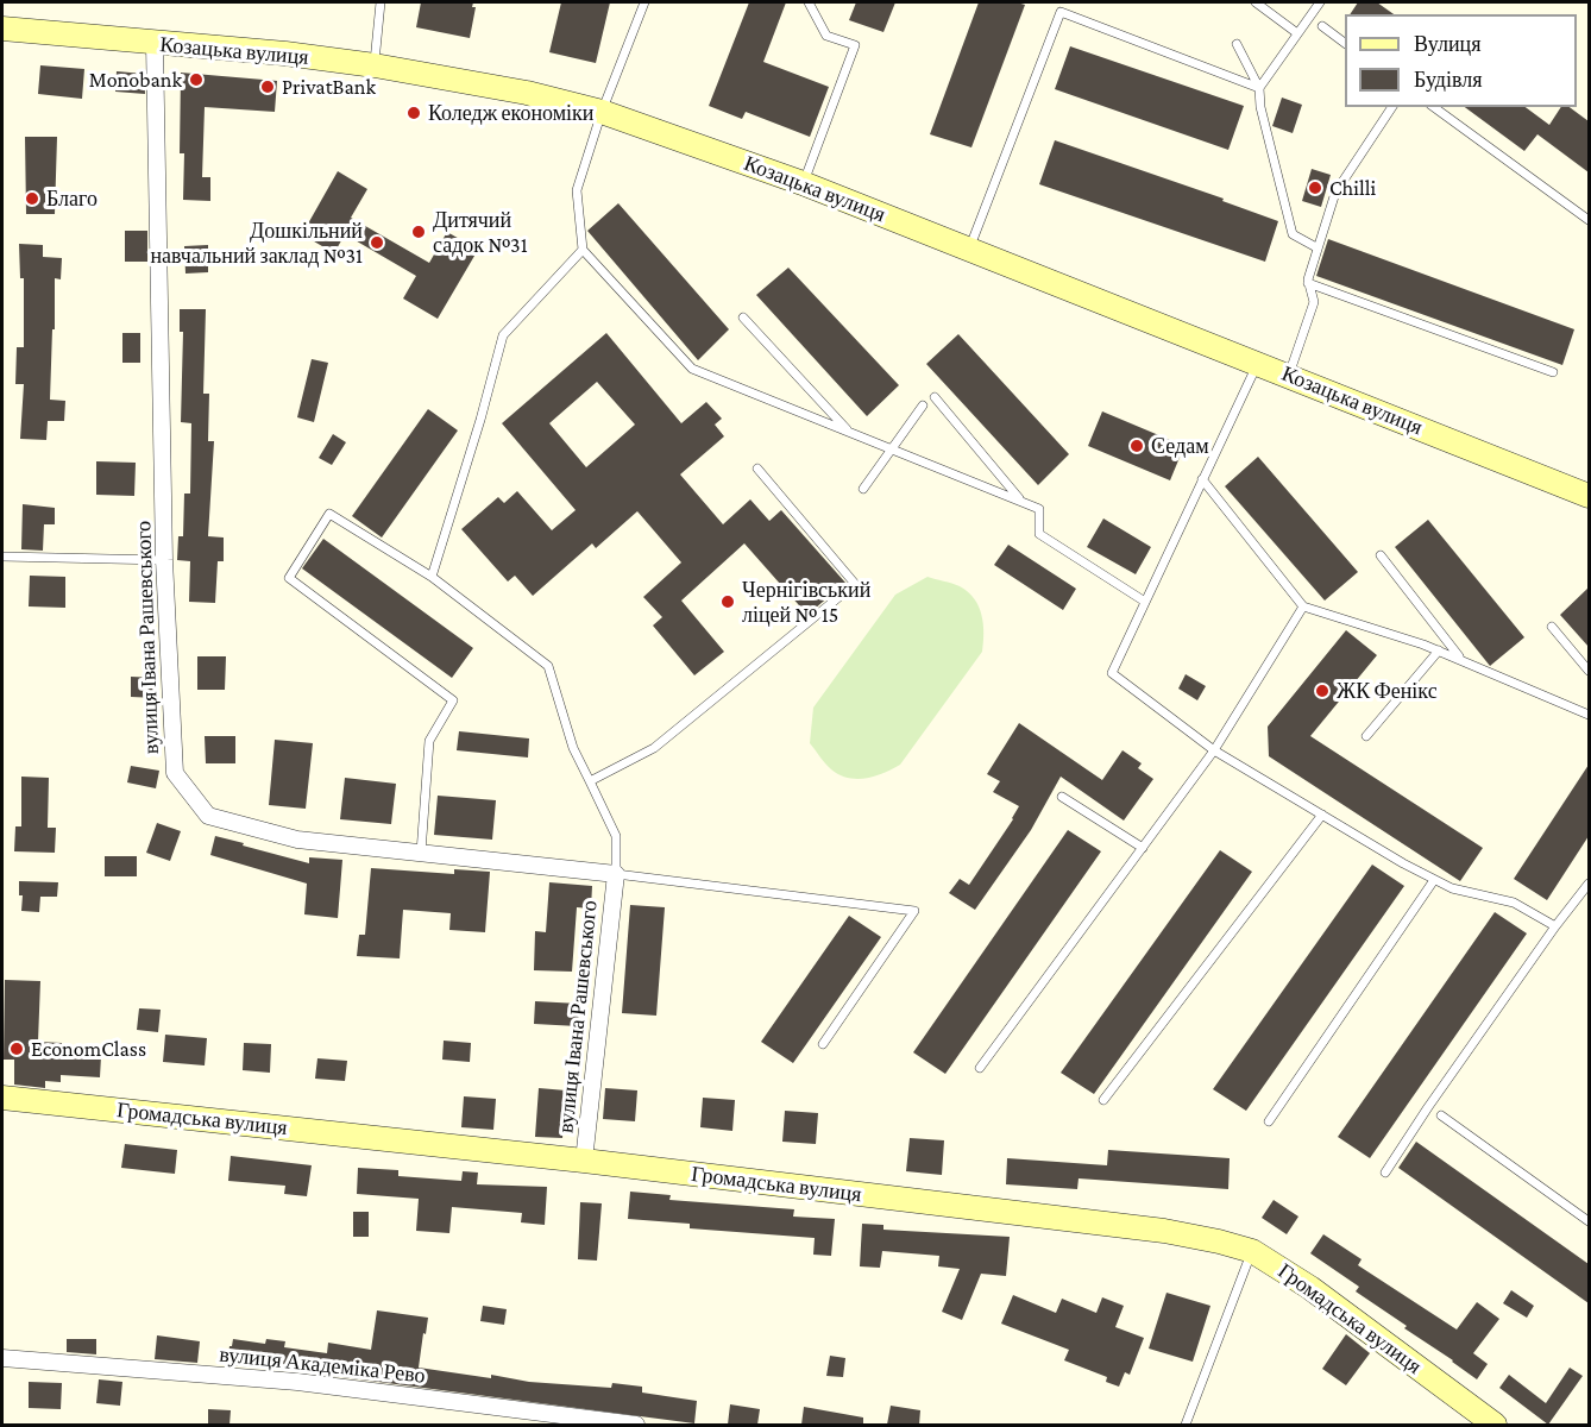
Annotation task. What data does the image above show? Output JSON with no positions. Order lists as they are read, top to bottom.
{
  "streets": {
    "main road": ["Козацька вулиця", "Громадська вулиця"],
    "street": ["вулиця Івана Рашевського", "вулиця Академіка Рево"]
  },
  "crossings": [
    ["Козацька вулиця", "вулиця Івана Рашевського"],
    ["вулиця Івана Рашевського", "Громадська вулиця"]
  ],
  "places": [
    "Monobank",
    "PrivatBank",
    "Коледж економіки",
    "Chilli",
    "Благо",
    "Дитячий садок №31",
    "Дошкільний навчальний заклад №31",
    "Седам",
    "Чернігівський ліцей № 15",
    "ЖК Фенікс",
    "EconomClass"
  ],
  "legend": ["Вулиця", "Будівля"]
}
